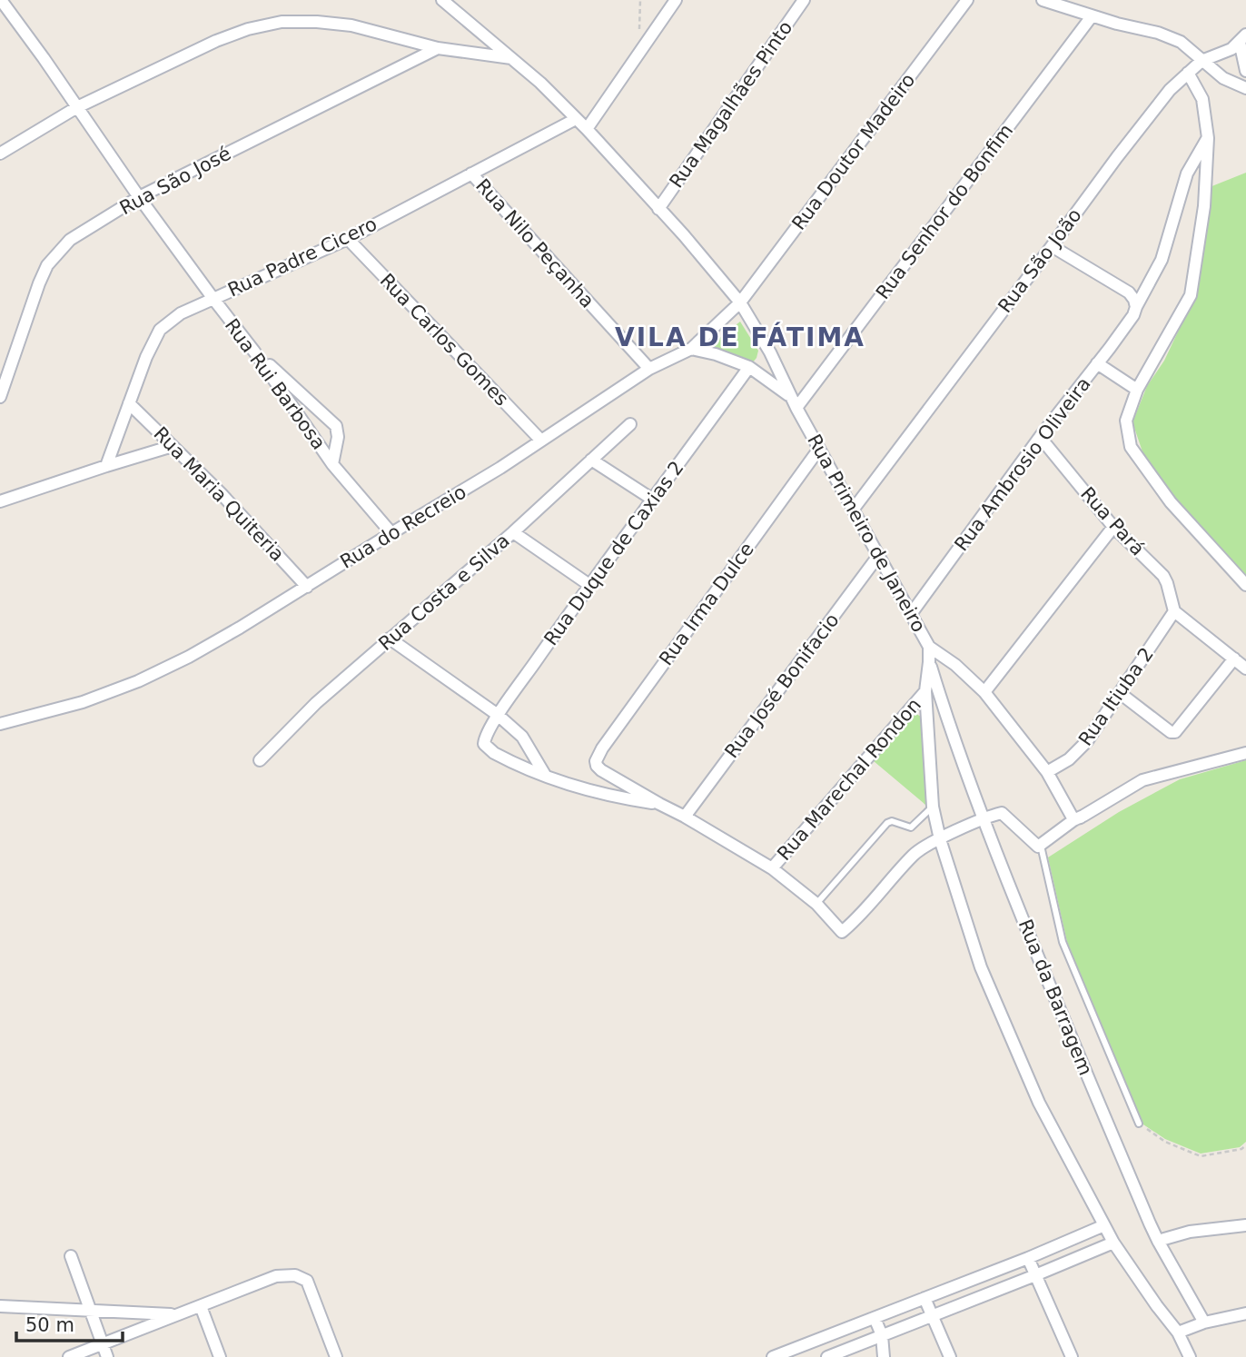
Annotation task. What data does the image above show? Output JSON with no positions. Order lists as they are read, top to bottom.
{
  "streets": {
    "street": [
      "Rua Magalhães Pinto",
      "Rua Doutor Madeiro",
      "Rua São José",
      "Rua Senhor do Bonfim",
      "Rua Nilo Peçanha",
      "Rua Padre Cicero",
      "Rua São João",
      "Rua Carlos Gomes",
      "Rua Rui Barbosa",
      "Rua Ambrosio Oliveira",
      "Rua Maria Quiteria",
      "Rua Pará",
      "Rua do Recreio",
      "Rua Primeiro de Janeiro",
      "Rua Duque de Caxias 2",
      "Rua Costa e Silva",
      "Rua Irma Dulce",
      "Rua José Bonifacio",
      "Rua Itiuba 2",
      "Rua Marechal Rondon",
      "Rua da Barragem"
    ]
  },
  "crossings": [
    ["Rua Magalhães Pinto", "Rua Primeiro de Janeiro"],
    ["Rua Doutor Madeiro", "Rua do Recreio"],
    ["Rua Doutor Madeiro", "Rua Primeiro de Janeiro"],
    ["Rua São José", "Rua Rui Barbosa"],
    ["Rua Senhor do Bonfim", "Rua Primeiro de Janeiro"],
    ["Rua Nilo Peçanha", "Rua Padre Cicero"],
    ["Rua Nilo Peçanha", "Rua do Recreio"],
    ["Rua Padre Cicero", "Rua Carlos Gomes"],
    ["Rua Padre Cicero", "Rua Rui Barbosa"],
    ["Rua Padre Cicero", "Rua Maria Quiteria"],
    ["Rua Padre Cicero", "Rua Primeiro de Janeiro"],
    ["Rua São João", "Rua Primeiro de Janeiro"],
    ["Rua Carlos Gomes", "Rua do Recreio"],
    ["Rua Rui Barbosa", "Rua do Recreio"],
    ["Rua Ambrosio Oliveira", "Rua Pará"],
    ["Rua Ambrosio Oliveira", "Rua Primeiro de Janeiro"],
    ["Rua Maria Quiteria", "Rua do Recreio"],
    ["Rua Pará", "Rua Itiuba 2"],
    ["Rua Primeiro de Janeiro", "Rua Irma Dulce"],
    ["Rua Primeiro de Janeiro", "Rua José Bonifacio"],
    ["Rua Primeiro de Janeiro", "Rua Marechal Rondon"],
    ["Rua Primeiro de Janeiro", "Rua da Barragem"]
  ],
  "districts": ["VILA DE FÁTIMA"],
  "scale_bar": "50 m"
}
